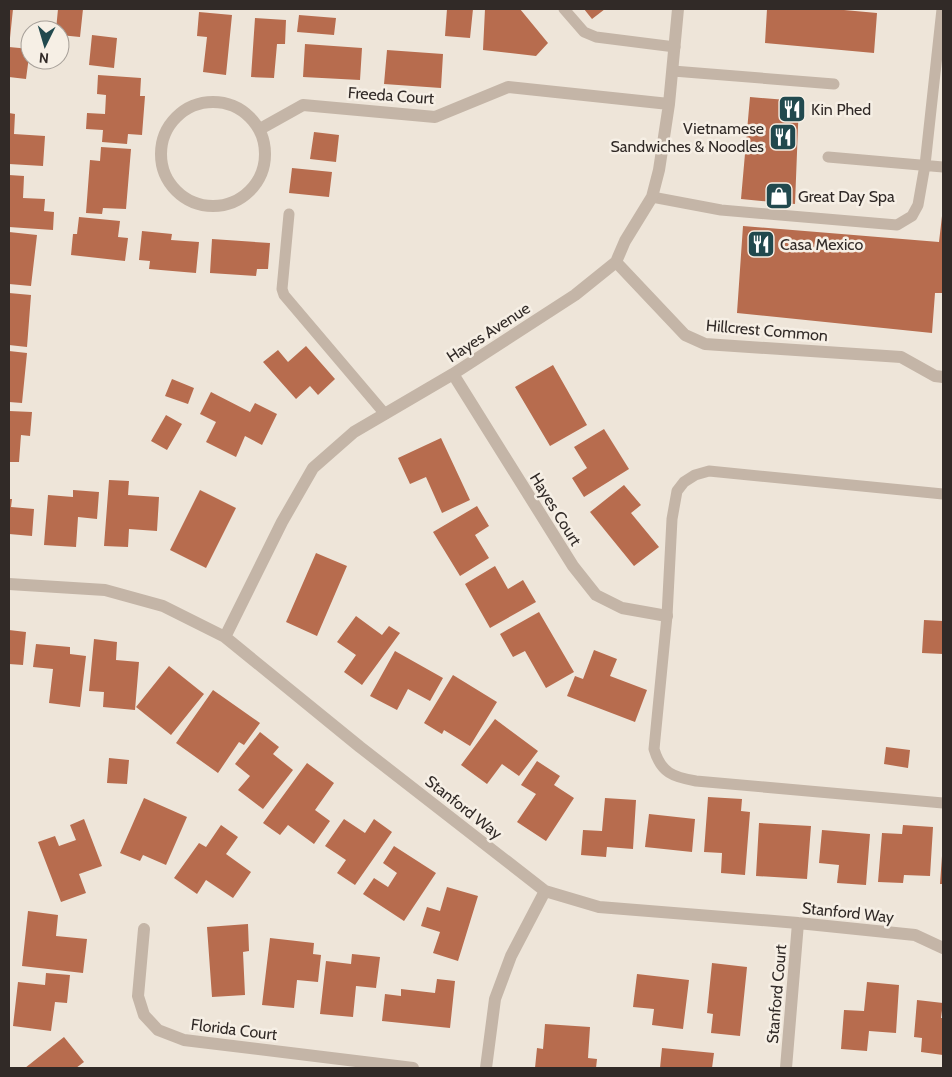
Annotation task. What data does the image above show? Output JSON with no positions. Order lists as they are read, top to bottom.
{
  "streets": {
    "street": [
      "Freeda Court",
      "Hillcrest Common",
      "Hayes Avenue",
      "Hayes Court",
      "Stanford Way",
      "Stanford Court",
      "Florida Court"
    ]
  },
  "crossings": [
    ["Freeda Court", "Hayes Avenue"],
    ["Hillcrest Common", "Hayes Avenue"],
    ["Hayes Avenue", "Hayes Court"],
    ["Hayes Avenue", "Stanford Way"],
    ["Stanford Way", "Stanford Court"]
  ],
  "places": {
    "restaurant": ["Kin Phed", "Vietnamese Sandwiches & Noodles", "Casa Mexico"],
    "shop": ["Great Day Spa"]
  },
  "north": "bottom"
}
